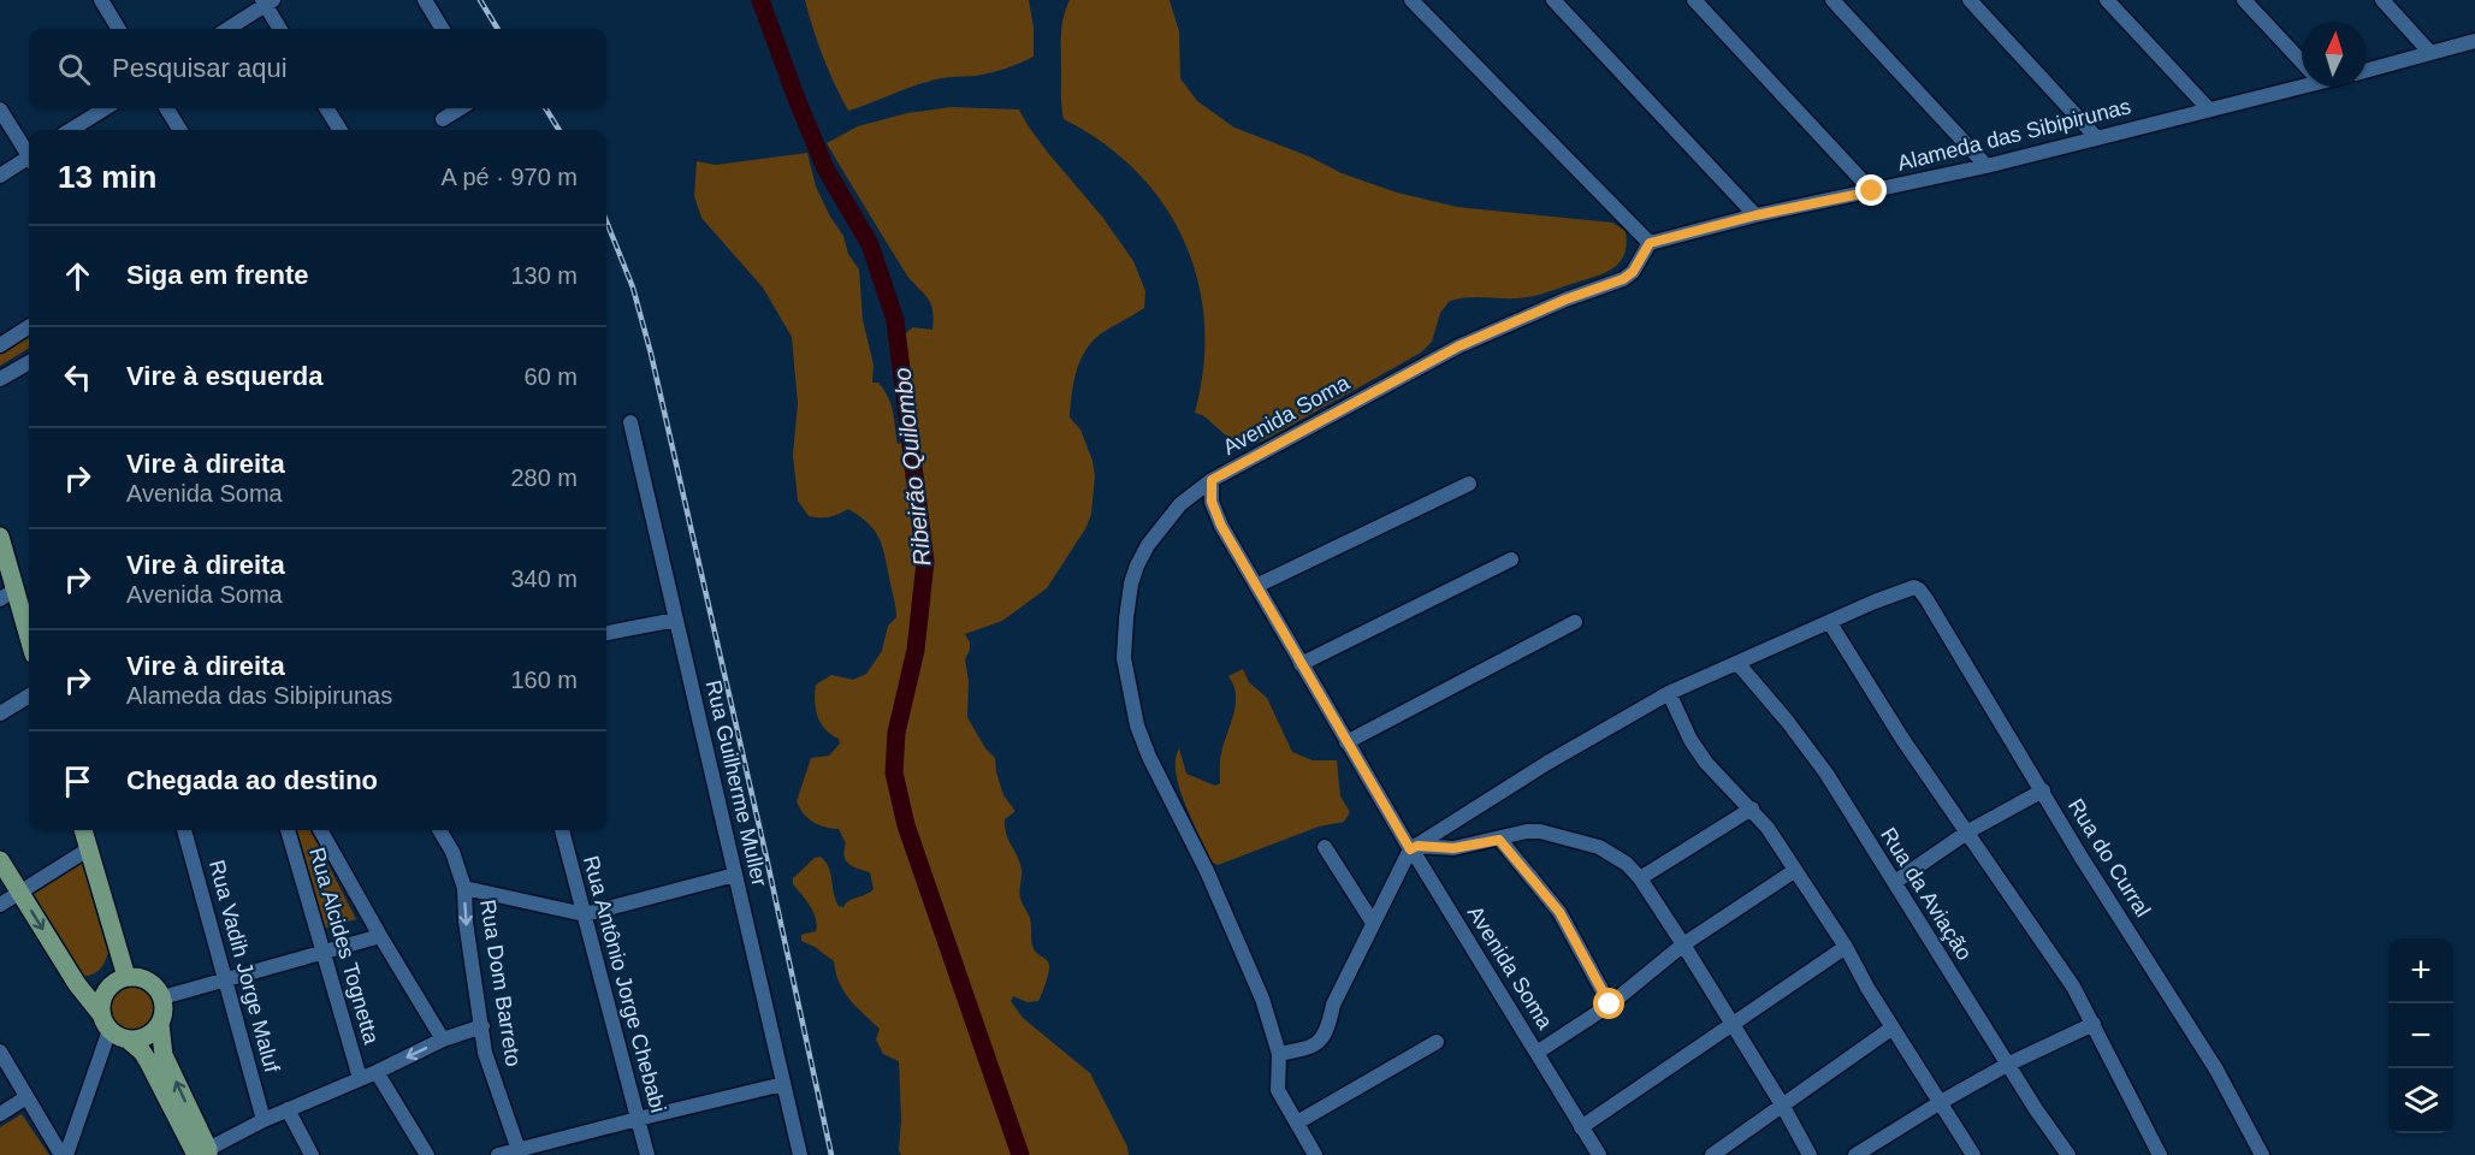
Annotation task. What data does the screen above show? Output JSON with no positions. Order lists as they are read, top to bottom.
{
  "streets": {
    "street": [
      "Alameda das Sibipirunas",
      "Avenida Soma",
      "Rua Guilherme Muller",
      "Rua do Curral",
      "Rua da Aviação",
      "Rua Alcides Tognetta",
      "Rua Vadih Jorge Maluf",
      "Rua Dom Barreto",
      "Rua Antônio Jorge Chebabi"
    ]
  },
  "crossings": [
    ["Alameda das Sibipirunas", "Avenida Soma"]
  ],
  "water": ["Ribeirão Quilombo"],
  "north": "top",
  "page": {
    "search": "Pesquisar aqui",
    "heading": ["13 min", "A pé · 970 m"],
    "list": [
      ["Siga em frente", "130 m"],
      ["Vire à esquerda", "60 m"],
      ["Vire à direita", "Avenida Soma", "280 m"],
      ["Vire à direita", "Avenida Soma", "340 m"],
      ["Vire à direita", "Alameda das Sibipirunas", "160 m"],
      "Chegada ao destino"
    ],
    "map_buttons": ["+", "−"]
  }
}
